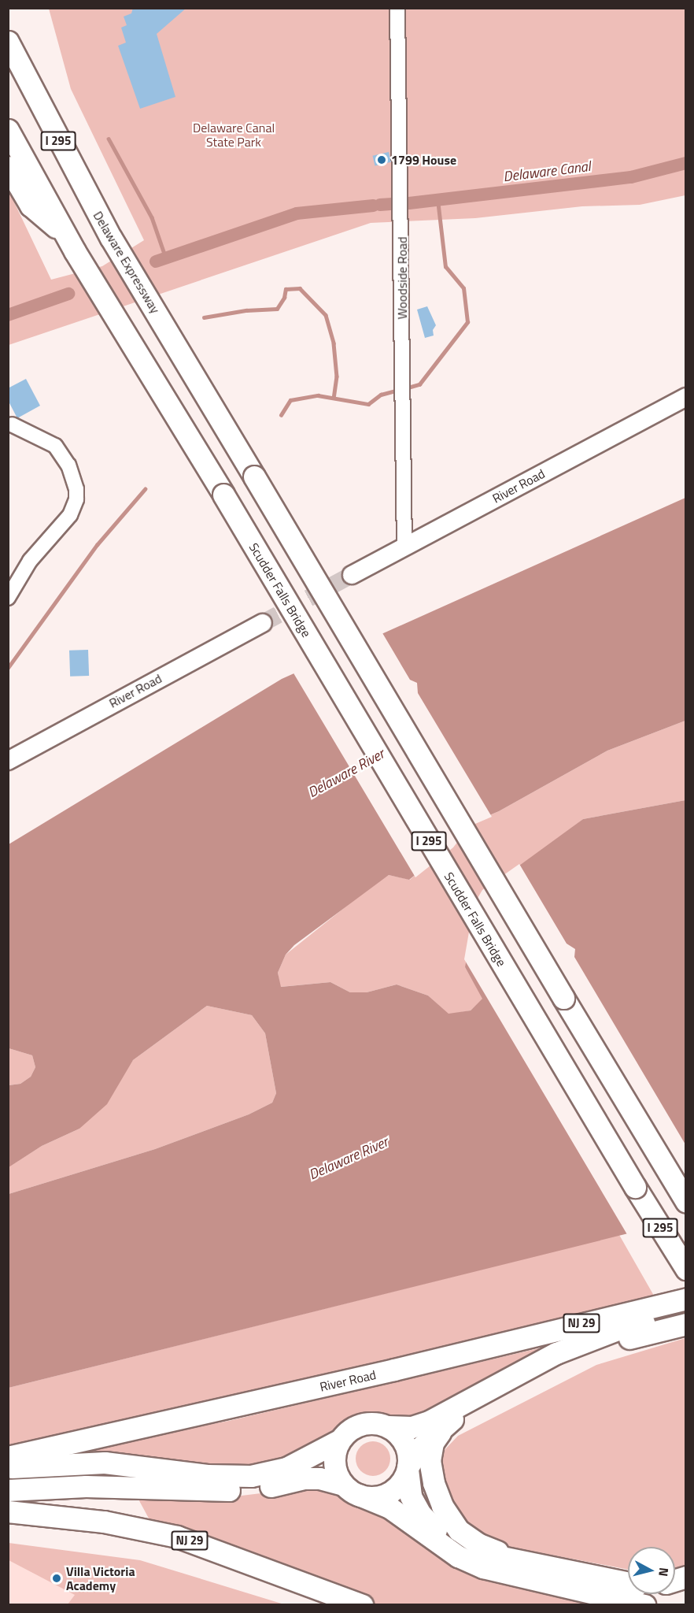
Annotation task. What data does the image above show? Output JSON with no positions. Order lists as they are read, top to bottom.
{
  "streets": {
    "highway": [
      "I 295",
      "Delaware Expressway",
      "River Road",
      "Scudder Falls Bridge",
      "NJ 29"
    ],
    "street": ["Woodside Road"]
  },
  "crossings": [
    ["I 295", "Scudder Falls Bridge"],
    ["Woodside Road", "River Road"]
  ],
  "water": ["Delaware Canal", "Delaware River"],
  "parks": ["Delaware Canal State Park"],
  "places": ["1799 House", "Villa Victoria Academy"],
  "north": "right"
}
